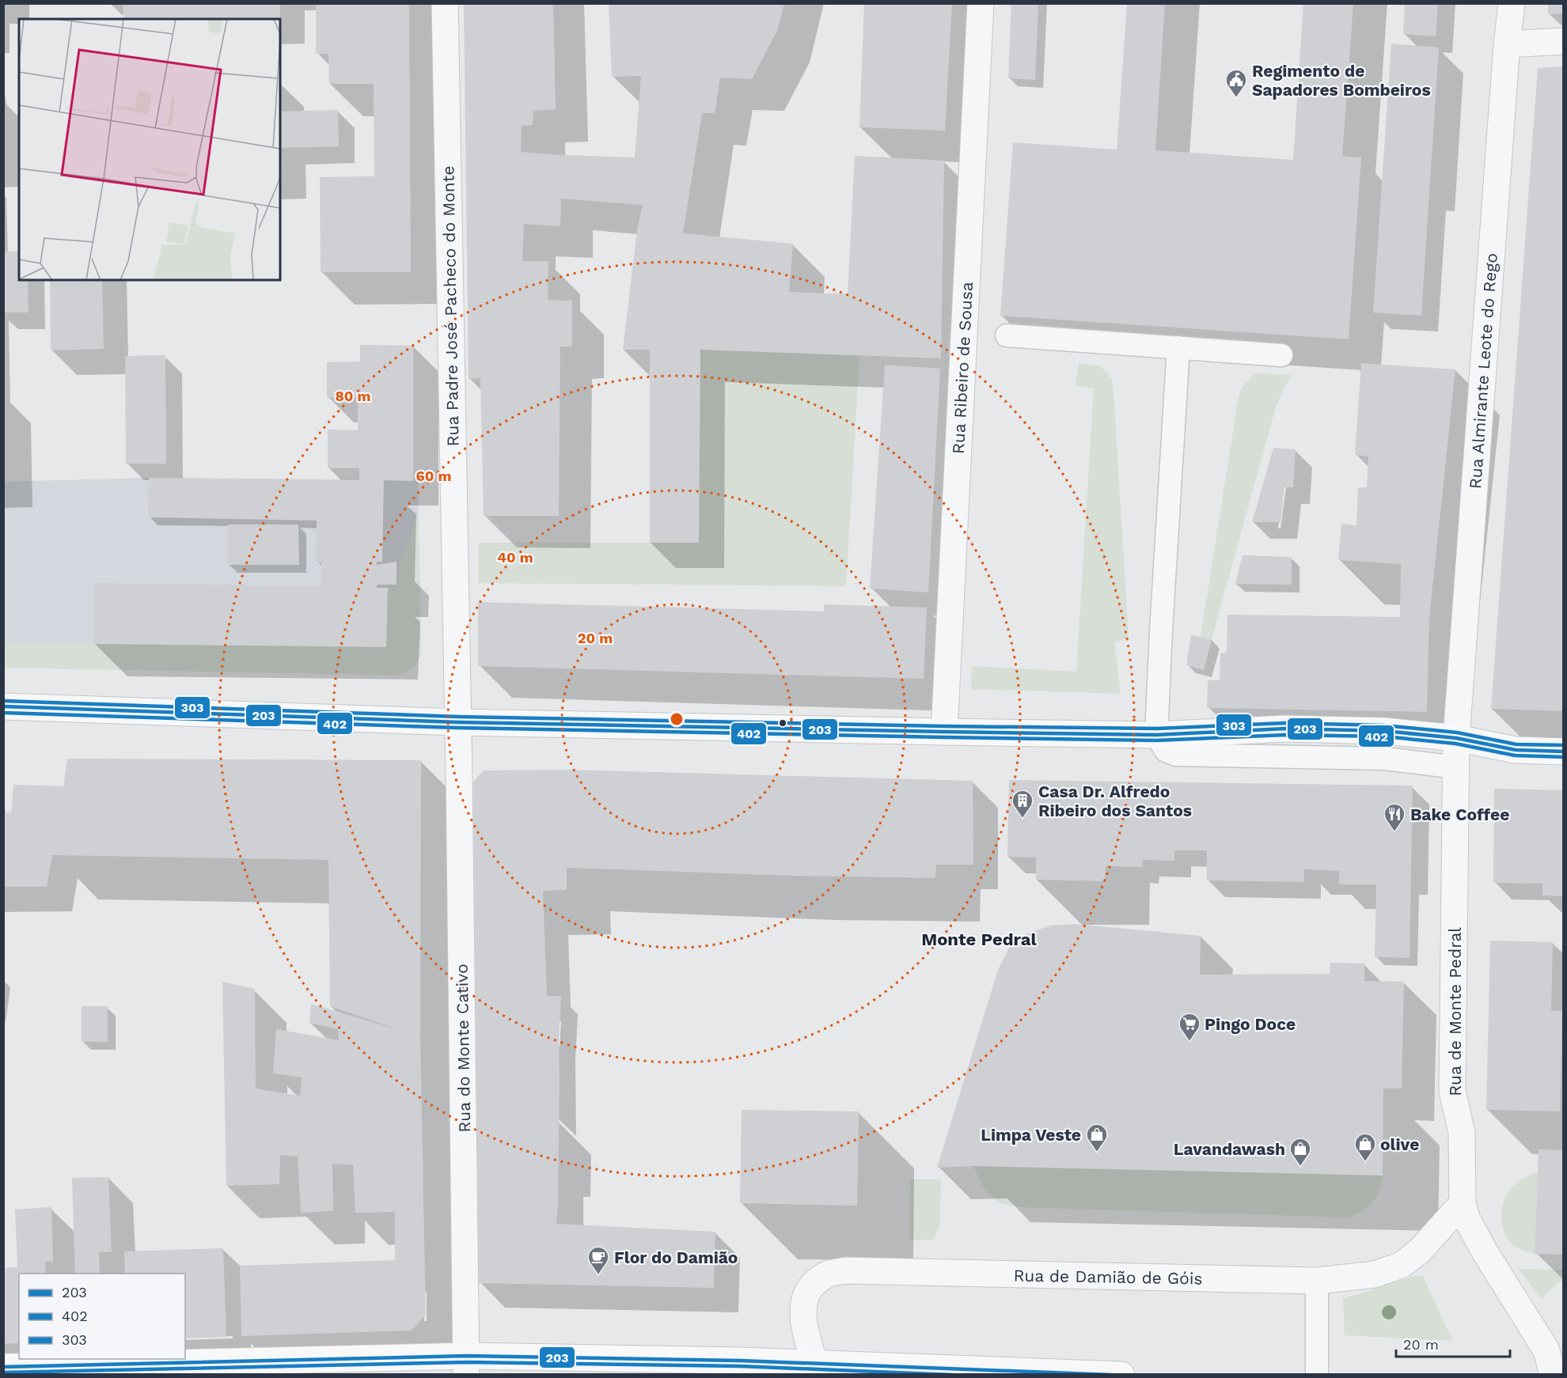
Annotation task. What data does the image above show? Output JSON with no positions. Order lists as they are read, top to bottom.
{
  "streets": {
    "street": [
      "Rua Padre José Pacheco do Monte",
      "Rua Ribeiro de Sousa",
      "Rua Almirante Leote do Rego",
      "Rua de Monte Pedral",
      "Rua do Monte Cativo",
      "Rua de Damião de Góis"
    ]
  },
  "crossings": [
    ["Rua Padre José Pacheco do Monte", "Rua do Monte Cativo"],
    ["Rua Almirante Leote do Rego", "Rua de Monte Pedral"],
    ["Rua de Monte Pedral", "Rua de Damião de Góis"]
  ],
  "districts": ["Monte Pedral"],
  "places": {
    "public building": ["Regimento de Sapadores Bombeiros"],
    "building": ["Casa Dr. Alfredo Ribeiro dos Santos"],
    "restaurant": ["Bake Coffee"],
    "supermarket": ["Pingo Doce"],
    "shop": ["Limpa Veste", "olive", "Lavandawash"],
    "cafe": ["Flor do Damião"]
  },
  "lines": ["transit line 303", "transit line 203", "transit line 402"],
  "legend": ["203", "402", "303"],
  "scale_bar": "20 m",
  "rings": [
    "80 m",
    "60 m",
    "40 m",
    "20 m"
  ]
}
